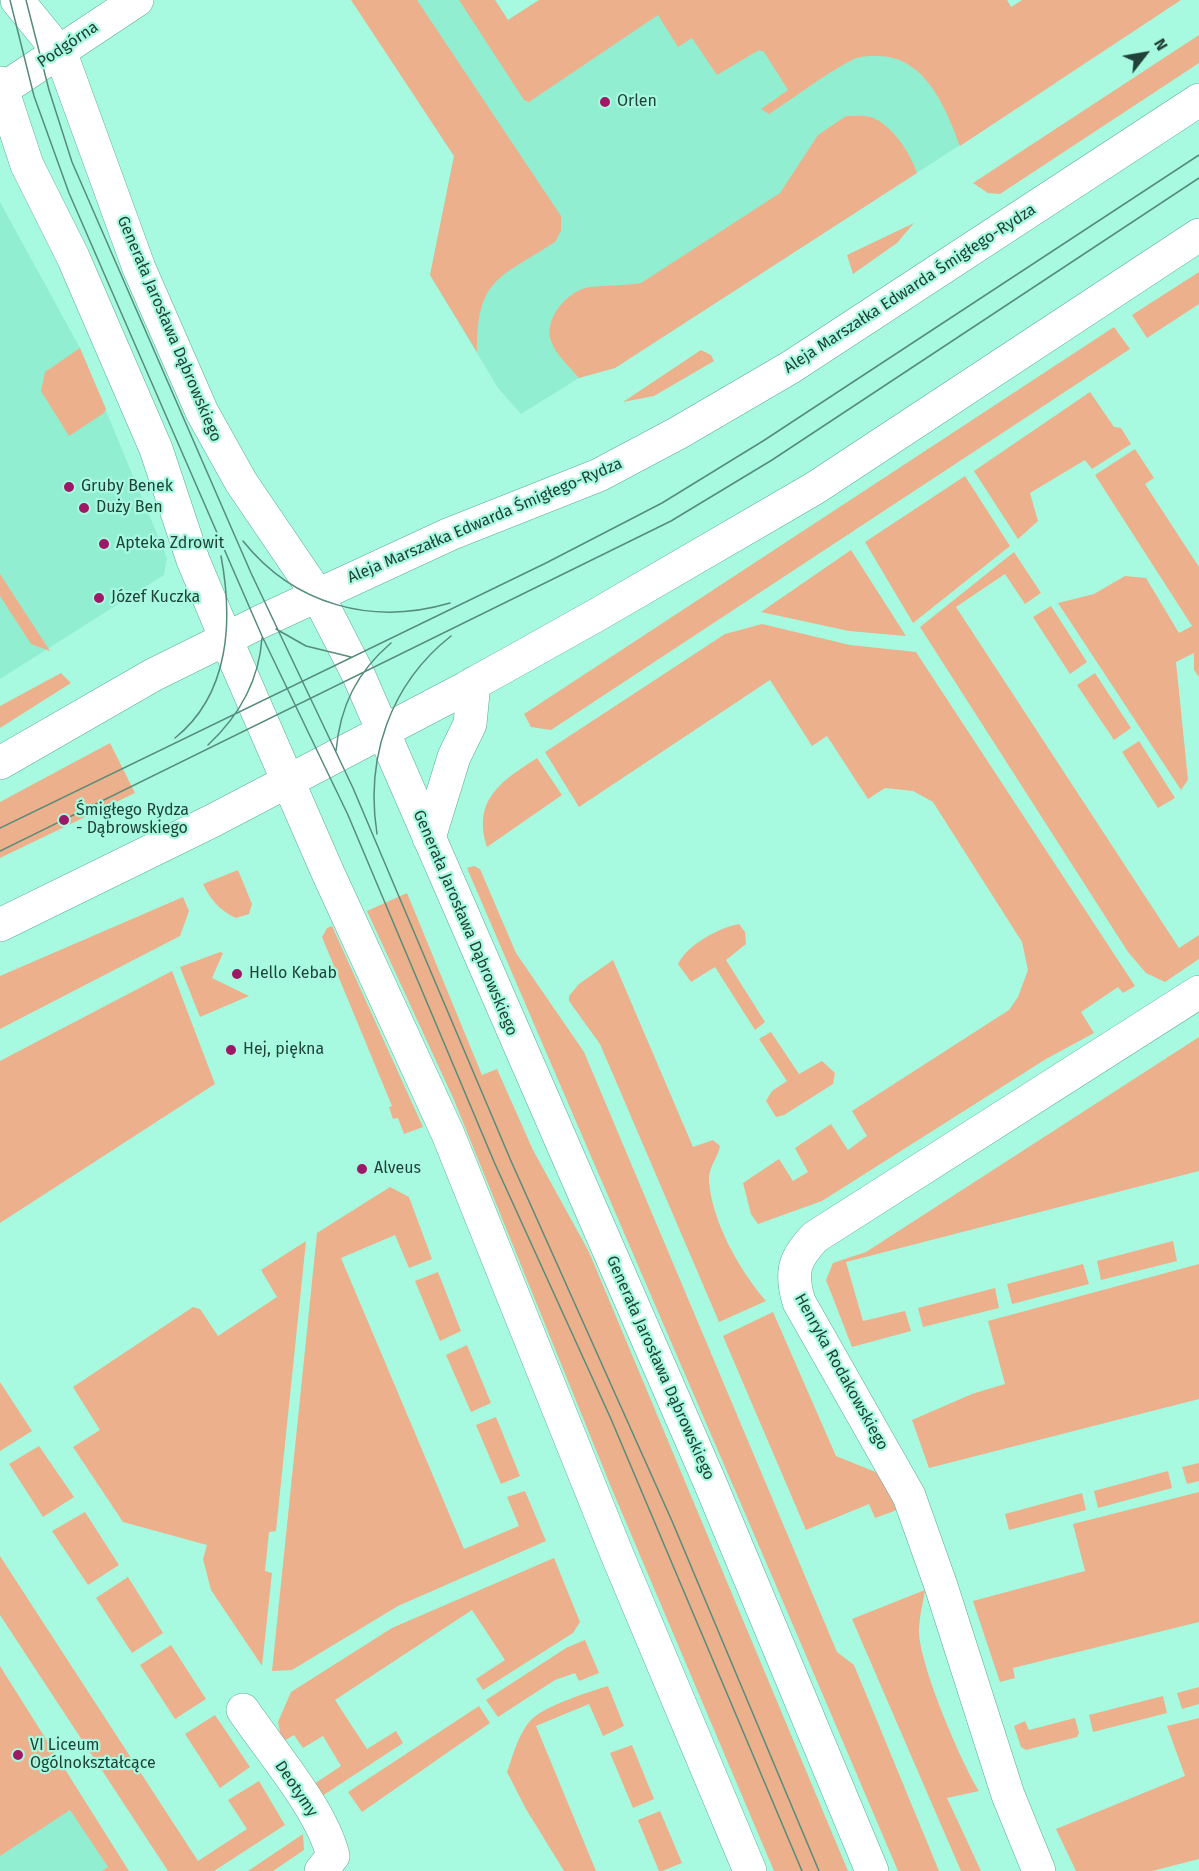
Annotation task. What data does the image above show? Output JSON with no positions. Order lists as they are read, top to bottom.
{
  "streets": {
    "main road": [
      "Podgórna",
      "Aleja Marszałka Edwarda Śmigłego-Rydza",
      "Generała Jarosława Dąbrowskiego",
      "Henryka Rodakowskiego",
      "Deotymy"
    ]
  },
  "crossings": [
    ["Podgórna", "Generała Jarosława Dąbrowskiego"],
    ["Aleja Marszałka Edwarda Śmigłego-Rydza", "Generała Jarosława Dąbrowskiego"]
  ],
  "places": [
    "Orlen",
    "Gruby Benek",
    "Duży Ben",
    "Apteka Zdrowit",
    "Józef Kuczka",
    "Śmigłego Rydza - Dąbrowskiego",
    "Hello Kebab",
    "Hej, piękna",
    "Alveus",
    "VI Liceum Ogólnokształcące"
  ],
  "north": "top right"
}
